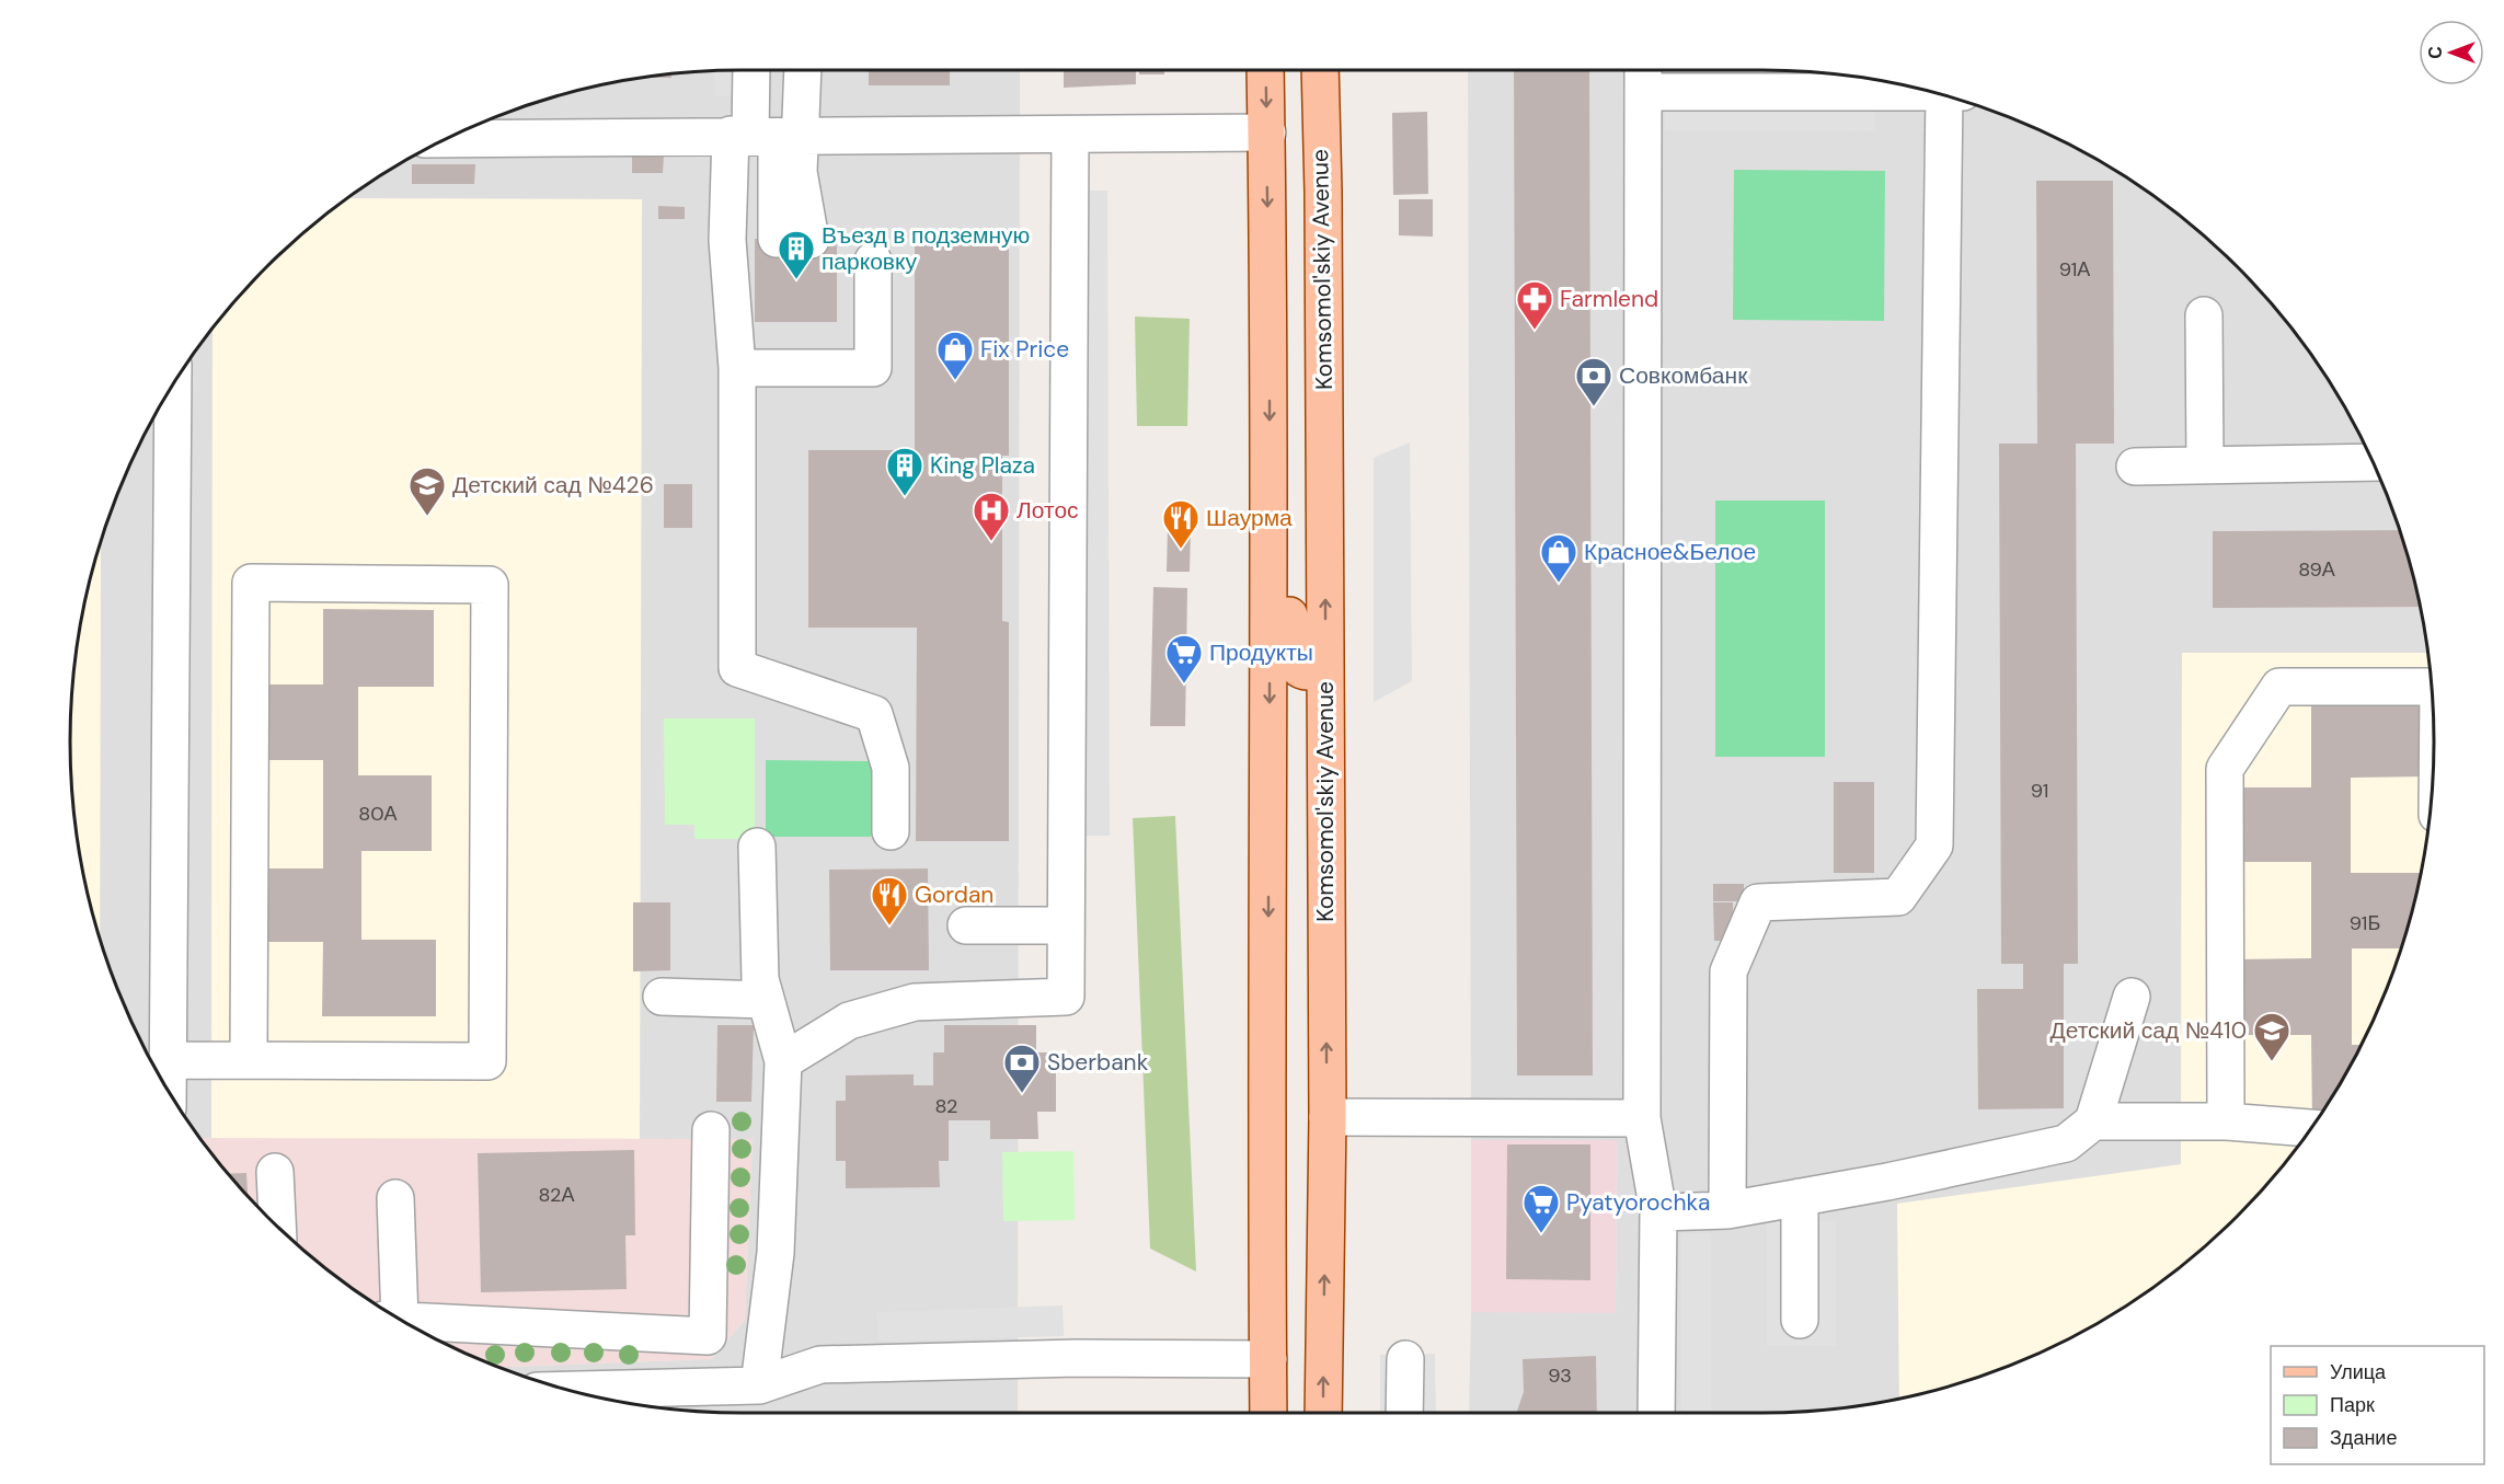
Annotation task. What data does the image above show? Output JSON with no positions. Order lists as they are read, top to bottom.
{
  "streets": {
    "main road": ["Komsomol'skiy Avenue"]
  },
  "places": {
    "building": ["Въезд в подземную парковку", "King Plaza"],
    "pharmacy": ["Farmlend"],
    "shop": ["Fix Price", "Красное&Белое"],
    "bank": ["Совкомбанк", "Sberbank"],
    "school or university": ["Детский сад №426", "Детский сад №410"],
    "hospital": ["Лотос"],
    "restaurant": ["Шаурма", "Gordan"],
    "supermarket": ["Продукты", "Pyatyorochka"]
  },
  "house_numbers": [
    "91А",
    "89А",
    "91",
    "80А",
    "91Б",
    "82",
    "82А",
    "93"
  ],
  "legend": ["Улица", "Парк", "Здание"],
  "north": "left"
}
